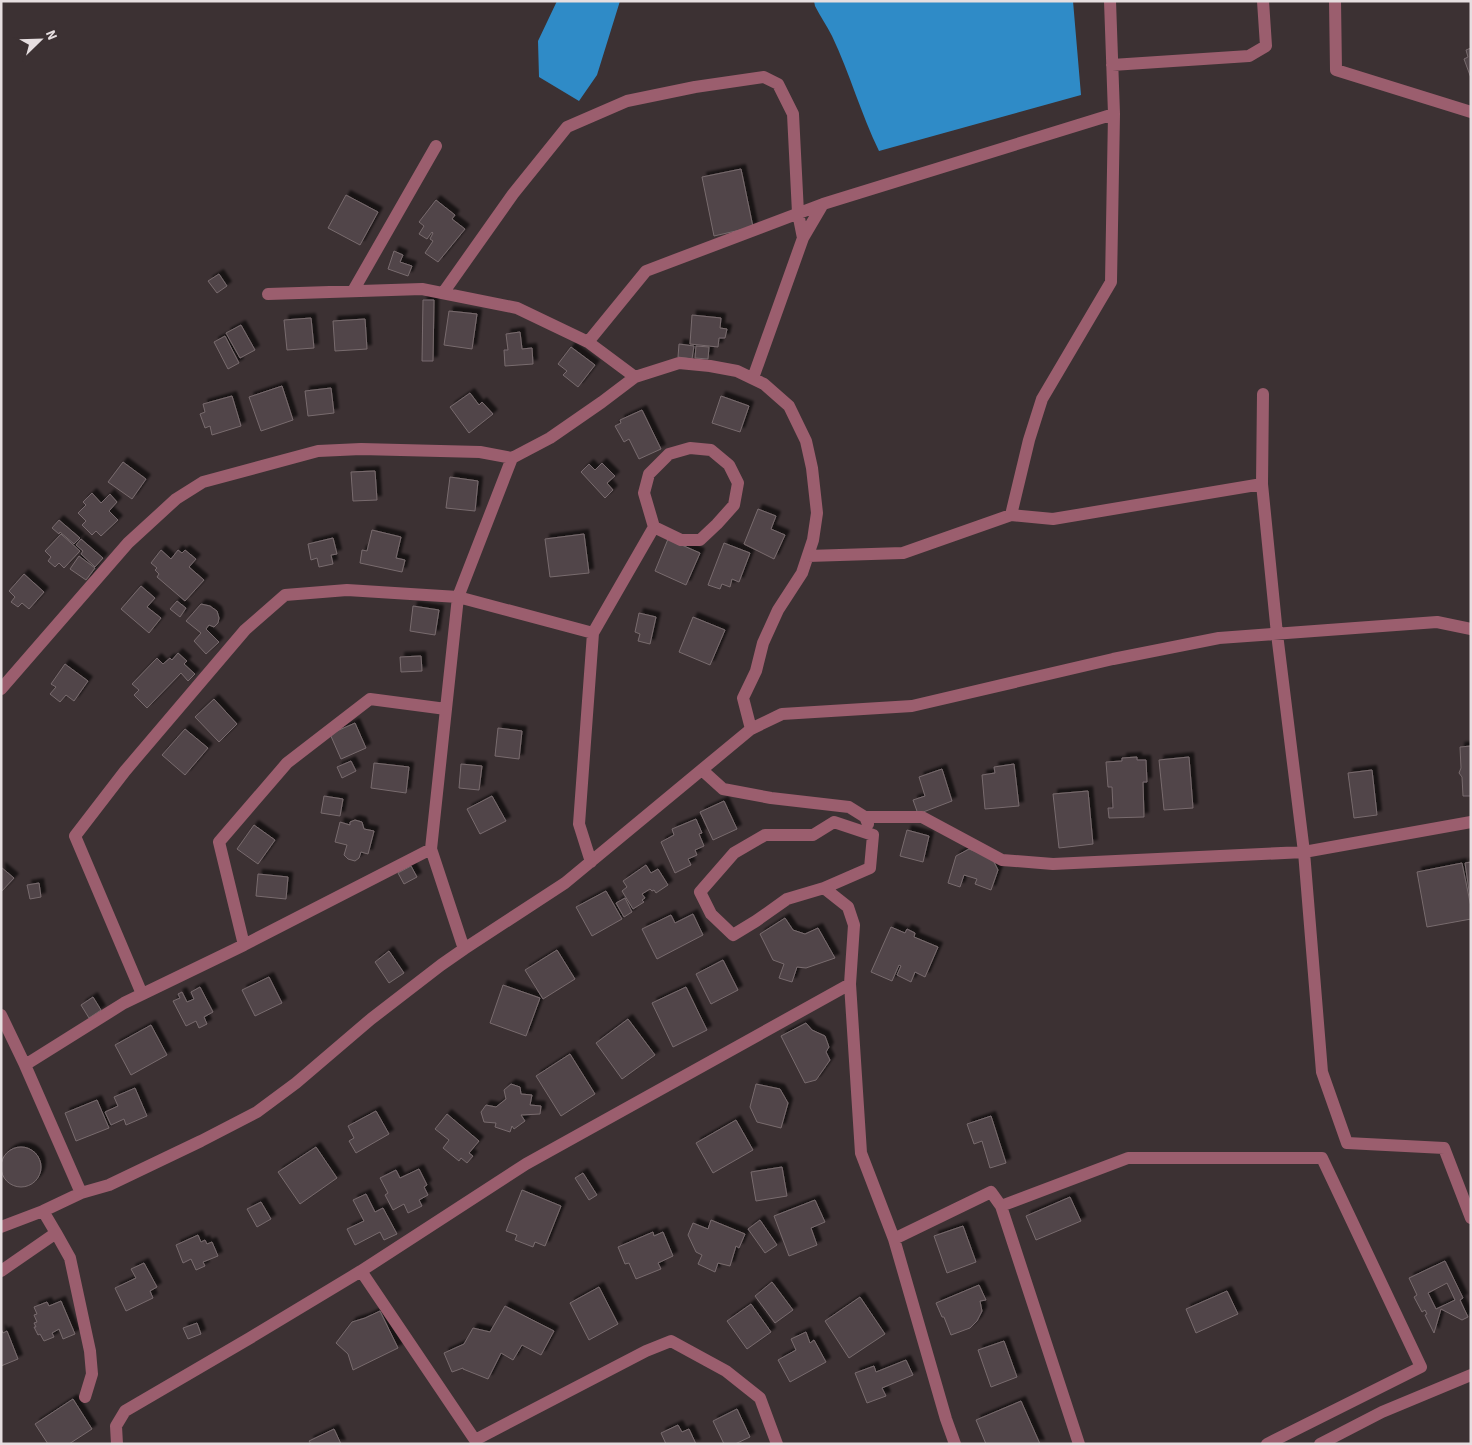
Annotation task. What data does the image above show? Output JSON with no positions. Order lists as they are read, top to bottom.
{
  "north": "top right"
}
